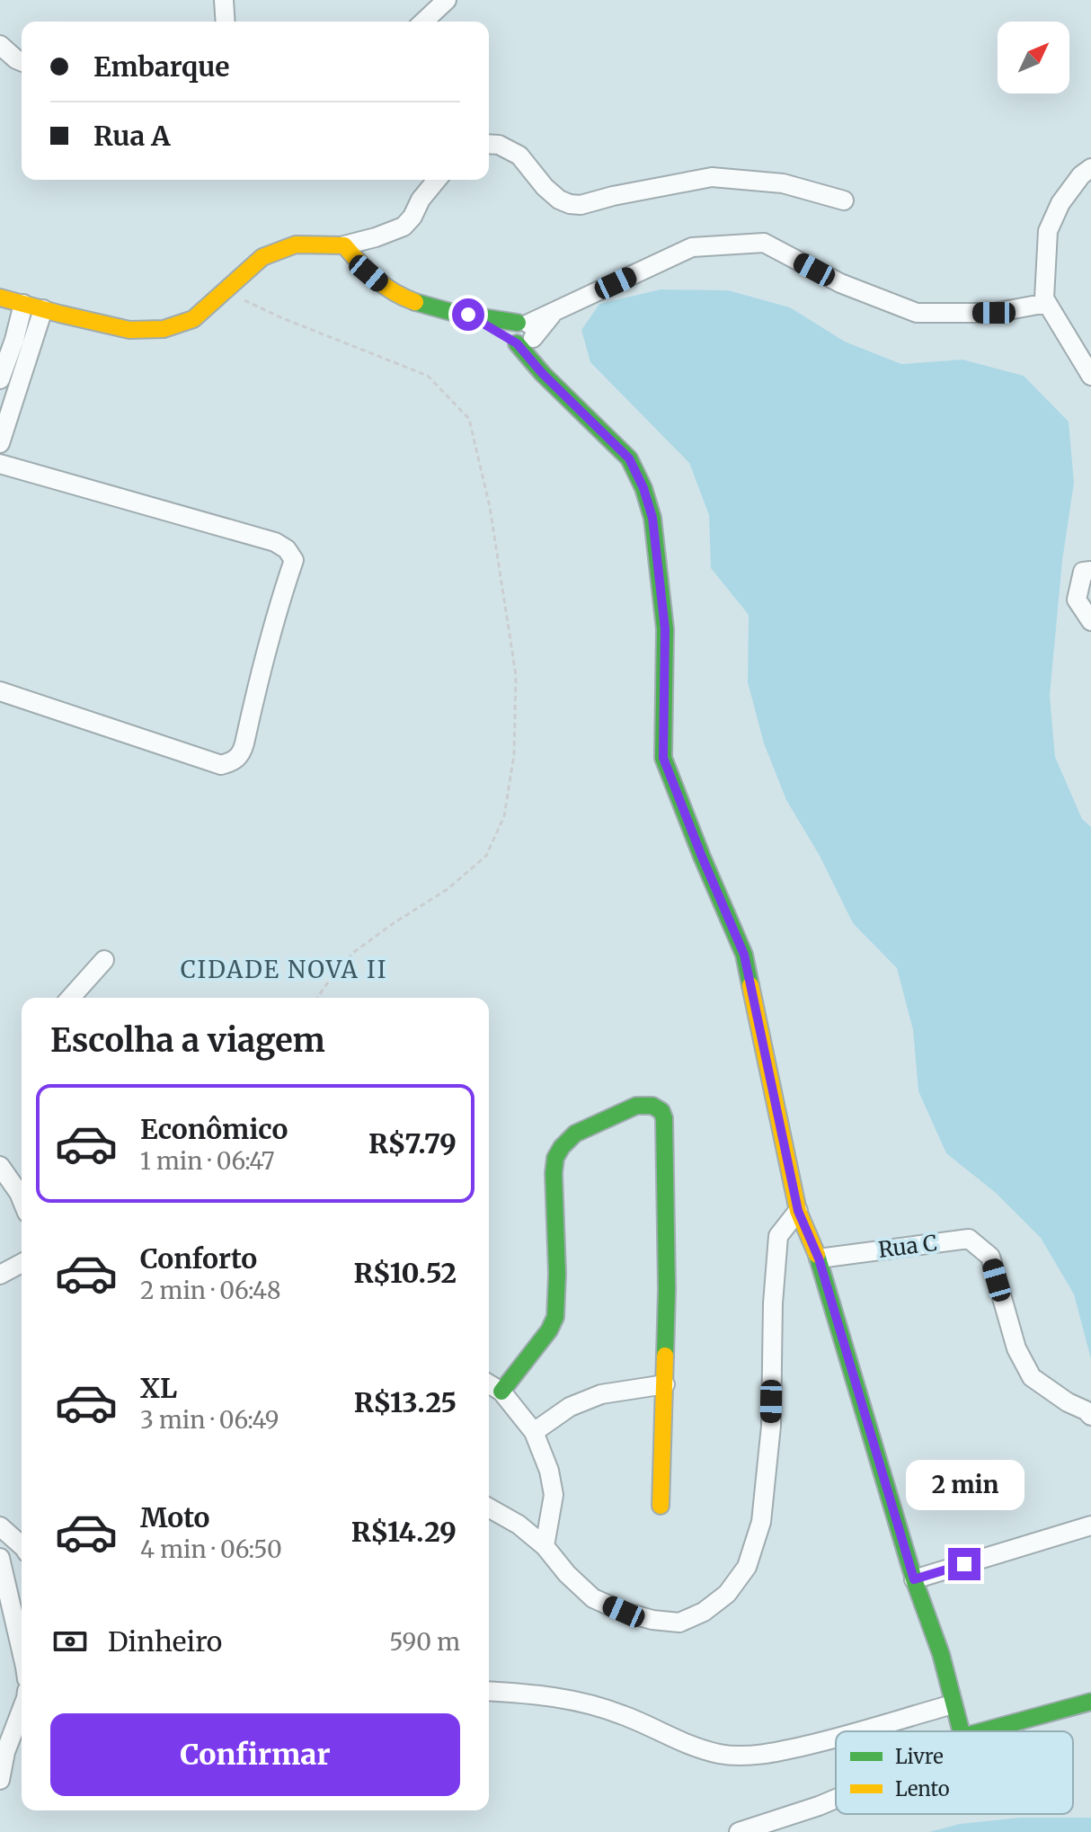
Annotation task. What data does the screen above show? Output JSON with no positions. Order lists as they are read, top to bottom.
{
  "streets": {
    "street": ["Rua C"]
  },
  "districts": ["CIDADE NOVA II"],
  "legend": ["Livre", "Lento"],
  "north": "top right",
  "page": {
    "banner": ["Embarque", "Rua A"],
    "heading": "Escolha a viagem",
    "list": [
      {
        "name": "Econômico",
        "note": "1 min · 06:47",
        "value": "R$7.79"
      },
      {
        "name": "Conforto",
        "note": "2 min · 06:48",
        "value": "R$10.52"
      },
      {
        "name": "XL",
        "note": "3 min · 06:49",
        "value": "R$13.25"
      },
      {
        "name": "Moto",
        "note": "4 min · 06:50",
        "value": "R$14.29"
      }
    ],
    "bubble": "2 min",
    "pay": ["Dinheiro", "590 m"],
    "buttons": "Confirmar"
  }
}
